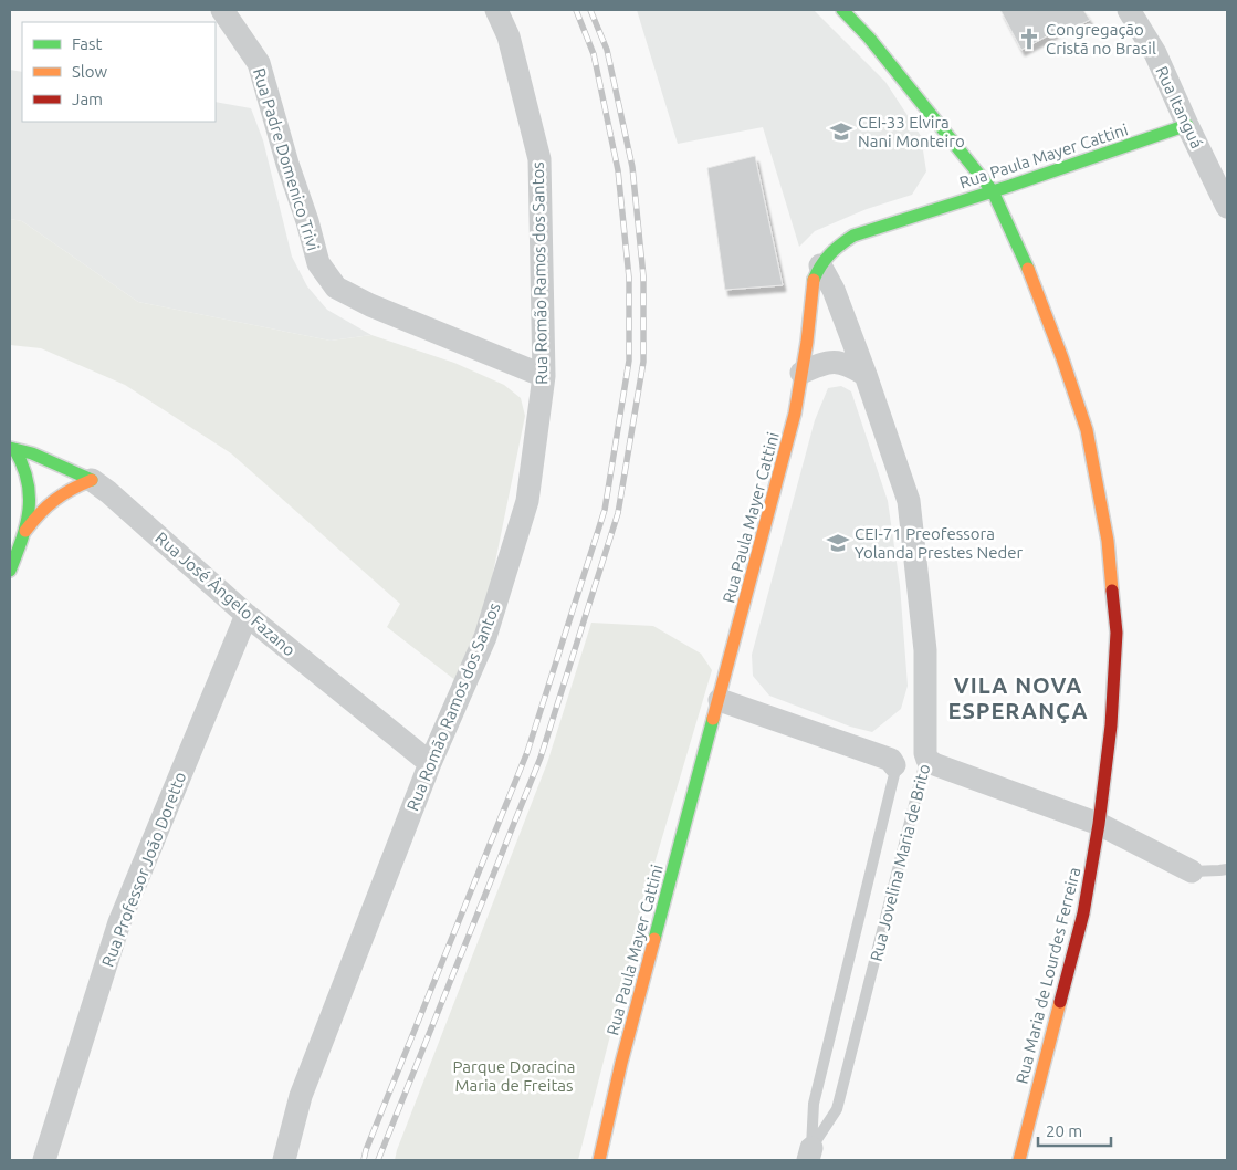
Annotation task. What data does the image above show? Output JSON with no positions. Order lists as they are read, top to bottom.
{
  "streets": {
    "street": [
      "Rua Itanguá",
      "Rua Paula Mayer Cattini",
      "Rua Padre Domenico Trivi",
      "Rua Romão Ramos dos Santos",
      "Rua José Ângelo Fazano",
      "Rua Jovelina Maria de Brito",
      "Rua Professor João Doretto",
      "Rua Maria de Lourdes Ferreira"
    ]
  },
  "crossings": [
    ["Rua Itanguá", "Rua Paula Mayer Cattini"],
    ["Rua Paula Mayer Cattini", "Rua Jovelina Maria de Brito"],
    ["Rua Paula Mayer Cattini", "Rua Maria de Lourdes Ferreira"],
    ["Rua Padre Domenico Trivi", "Rua Romão Ramos dos Santos"],
    ["Rua Romão Ramos dos Santos", "Rua José Ângelo Fazano"],
    ["Rua José Ângelo Fazano", "Rua Professor João Doretto"]
  ],
  "districts": ["VILA NOVA ESPERANÇA"],
  "parks": ["Parque Doracina Maria de Freitas"],
  "places": {
    "church": ["Congregação Cristã no Brasil"],
    "school or university": ["CEI-33 Elvira Nani Monteiro", "CEI-71 Preofessora Yolanda Prestes Neder"]
  },
  "legend": ["Fast", "Slow", "Jam"],
  "scale_bar": "20 m"
}
